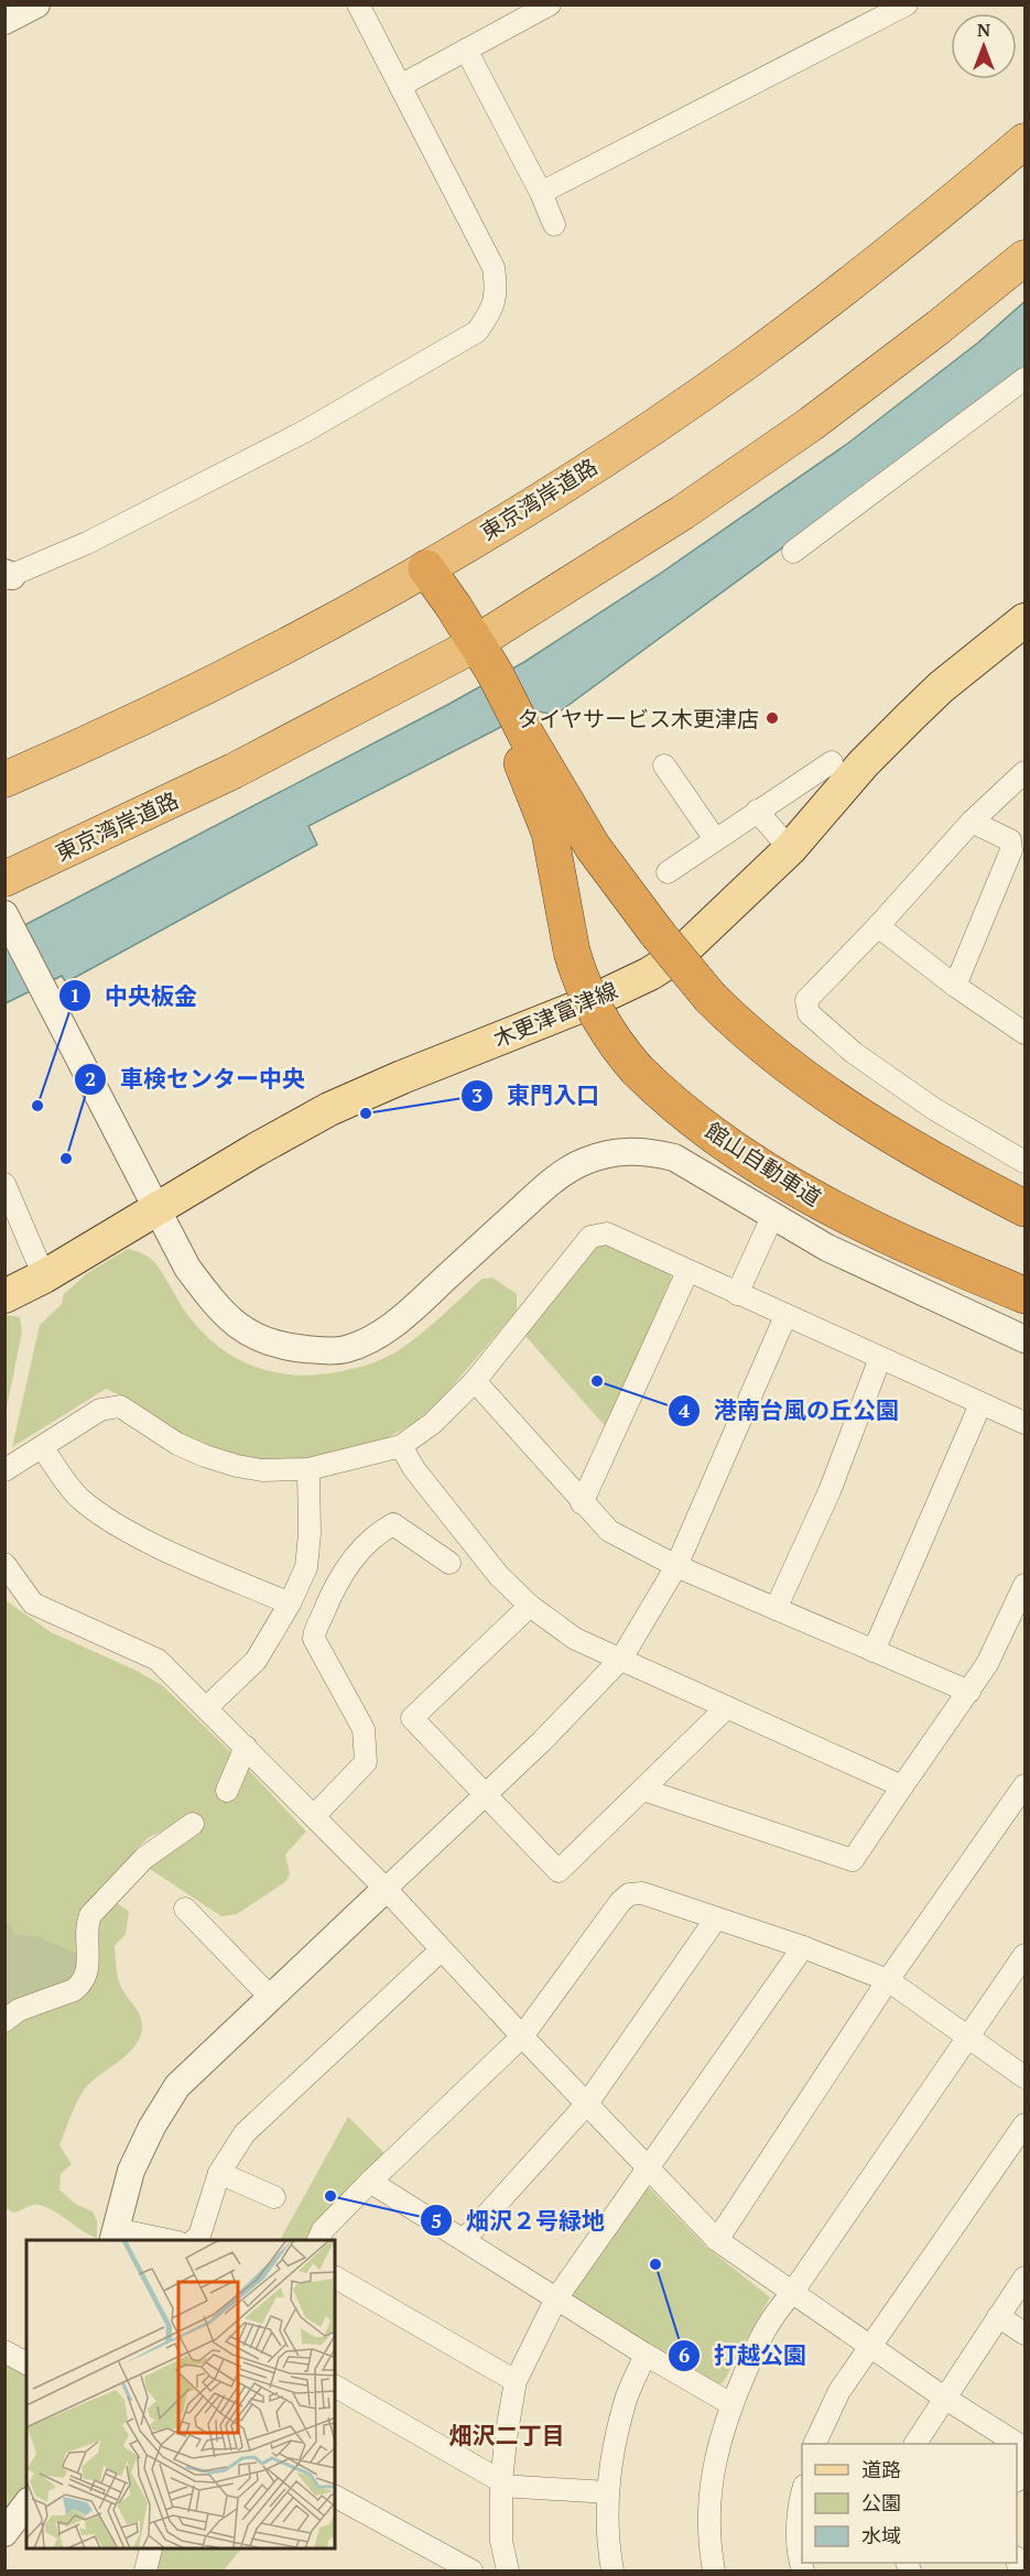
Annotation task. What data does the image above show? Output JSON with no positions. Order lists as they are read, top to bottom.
{
  "streets": {
    "highway": ["東京湾岸道路", "館山自動車道"],
    "main road": ["木更津富津線"]
  },
  "districts": ["畑沢二丁目"],
  "places": [
    "タイヤサービス木更津店",
    "中央板金",
    "東門入口",
    "車検センター中央",
    "港南台風の丘公園",
    "畑沢２号緑地",
    "打越公園"
  ],
  "legend": ["道路", "公園", "水域"],
  "north": "top"
}
